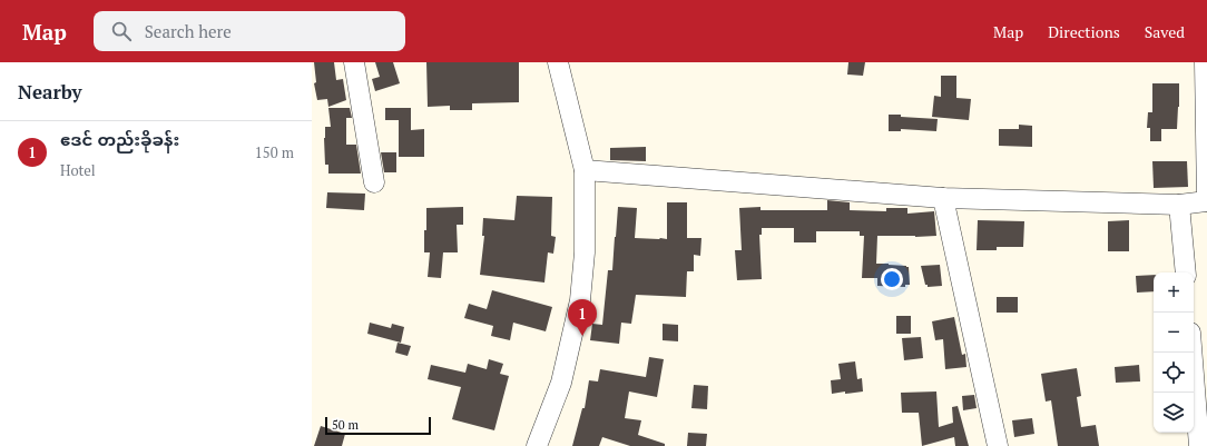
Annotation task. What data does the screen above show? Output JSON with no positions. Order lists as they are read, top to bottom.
{
  "scale_bar": "50 m",
  "page": {
    "header": "Map",
    "search": "Search here",
    "nav": ["Map", "Directions", "Saved"],
    "heading": "Nearby",
    "list": [
      {
        "mark": "1",
        "name": "ဧဒင် တည်းခိုခန်း",
        "note": "Hotel",
        "value": "150 m"
      }
    ],
    "map_buttons": ["+", "−"],
    "pins": "1",
    "scale": "50 m"
  }
}
